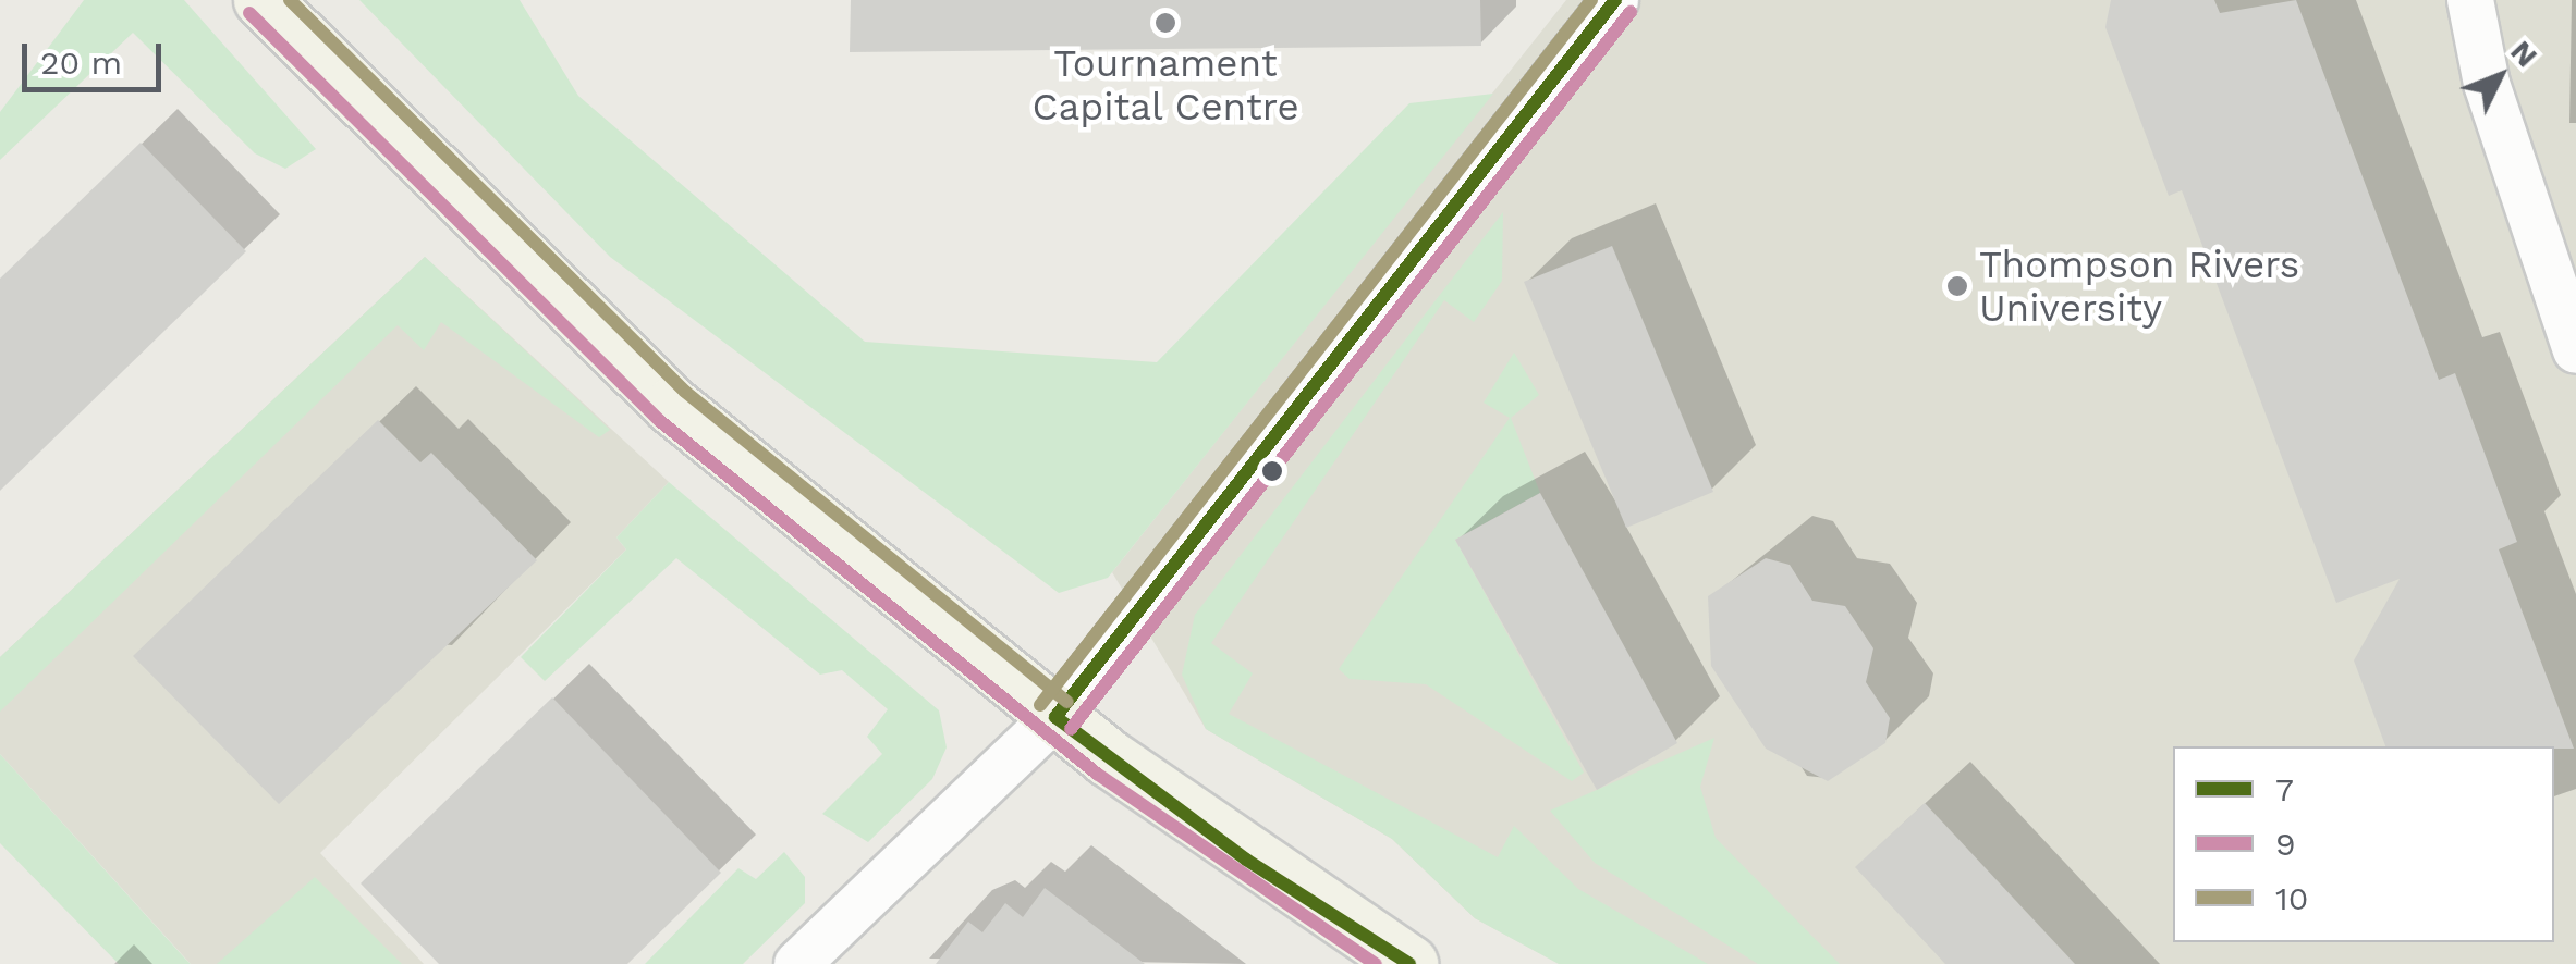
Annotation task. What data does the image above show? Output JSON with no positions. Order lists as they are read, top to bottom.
{
  "places": ["Tournament Capital Centre", "Thompson Rivers University"],
  "lines": ["transit line 7", "transit line 10", "transit line 9"],
  "legend": ["7", "9", "10"],
  "scale_bar": "20 m",
  "north": "top right"
}
